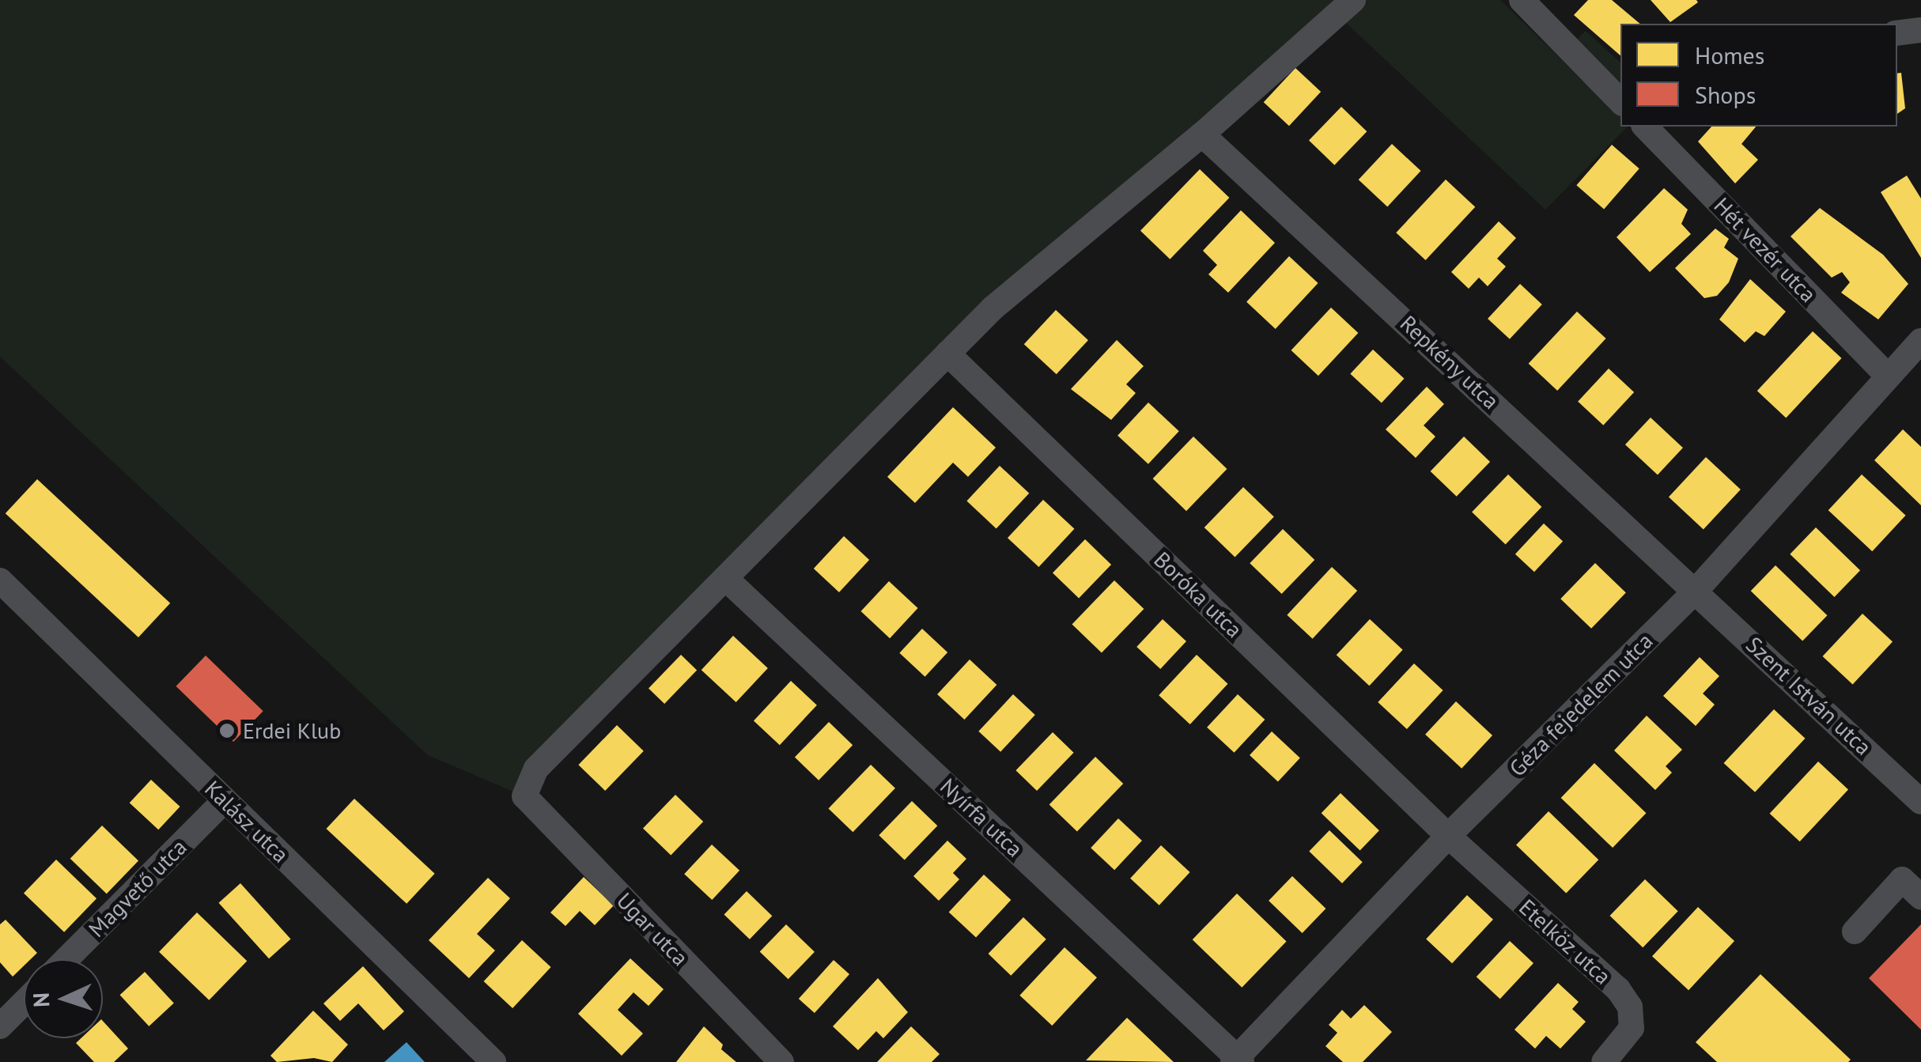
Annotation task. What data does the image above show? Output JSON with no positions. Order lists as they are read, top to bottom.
{
  "streets": {
    "street": [
      "Hét vezér utca",
      "Repkény utca",
      "Boróka utca",
      "Szent István utca",
      "Géza fejedelem utca",
      "Nyírfa utca",
      "Kalász utca",
      "Magvető utca",
      "Ugar utca",
      "Etelköz utca"
    ]
  },
  "crossings": [
    ["Hét vezér utca", "Géza fejedelem utca"],
    ["Repkény utca", "Szent István utca"],
    ["Repkény utca", "Géza fejedelem utca"],
    ["Boróka utca", "Géza fejedelem utca"],
    ["Boróka utca", "Etelköz utca"],
    ["Szent István utca", "Géza fejedelem utca"],
    ["Géza fejedelem utca", "Nyírfa utca"],
    ["Géza fejedelem utca", "Etelköz utca"],
    ["Nyírfa utca", "Ugar utca"],
    ["Kalász utca", "Magvető utca"]
  ],
  "places": ["Erdei Klub"],
  "legend": ["Homes", "Shops"],
  "north": "left"
}
